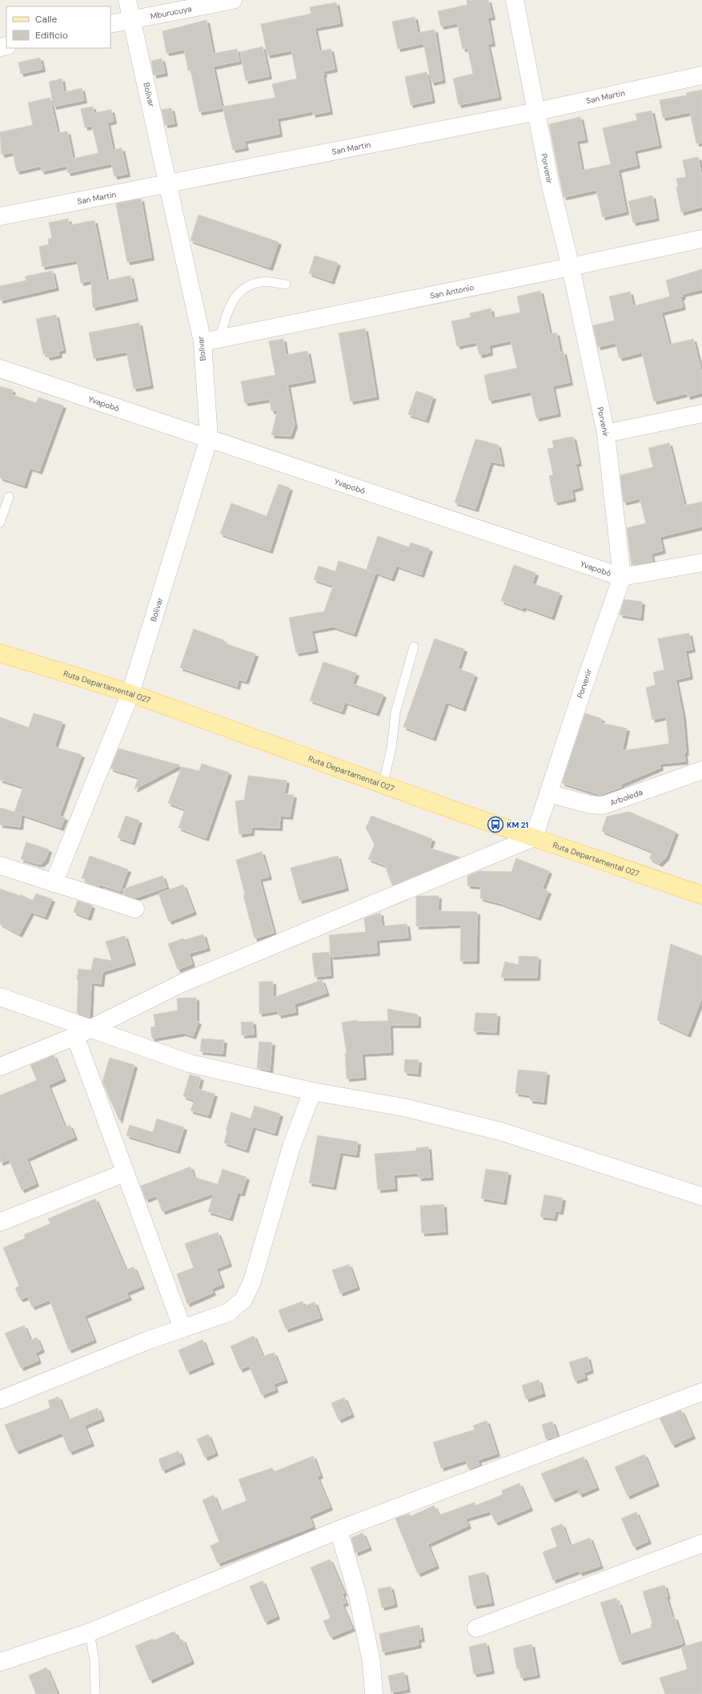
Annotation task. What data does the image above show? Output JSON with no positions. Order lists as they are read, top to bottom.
{
  "streets": {
    "main road": ["Ruta Departamental 027"],
    "street": [
      "Mburucuya",
      "Bolivar",
      "San Martin",
      "Porvenir",
      "San Antonio",
      "Yvapobó",
      "Arboleda"
    ]
  },
  "crossings": [
    ["Mburucuya", "Bolivar"],
    ["Bolivar", "San Martin"],
    ["Bolivar", "San Antonio"],
    ["Bolivar", "Yvapobó"],
    ["Bolivar", "Ruta Departamental 027"],
    ["San Martin", "Porvenir"],
    ["Porvenir", "San Antonio"],
    ["Porvenir", "Yvapobó"],
    ["Porvenir", "Ruta Departamental 027"],
    ["Porvenir", "Arboleda"]
  ],
  "places": {
    "bus stop": ["KM 21"]
  },
  "legend": ["Calle", "Edificio"]
}
